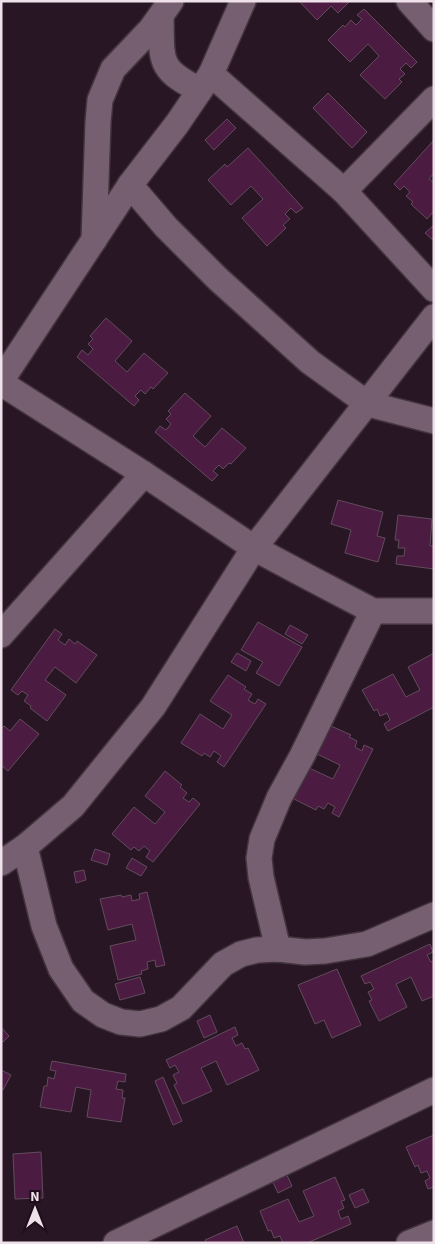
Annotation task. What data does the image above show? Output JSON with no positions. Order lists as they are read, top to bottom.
{
  "north": "top"
}
